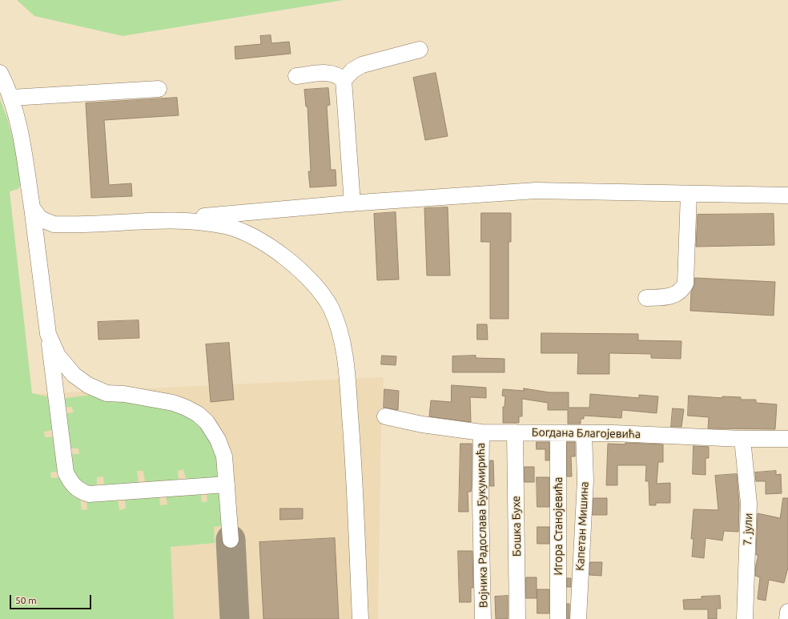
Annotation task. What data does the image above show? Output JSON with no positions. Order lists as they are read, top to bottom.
{
  "streets": {
    "street": [
      "Богдана Благојевића",
      "Војника Радослава Букумирића",
      "Бошка Бухе",
      "Игора Станојевића",
      "Капетан Мишина",
      "7. јули"
    ]
  },
  "crossings": [
    ["Богдана Благојевића", "Војника Радослава Букумирића"],
    ["Богдана Благојевића", "Бошка Бухе"],
    ["Богдана Благојевића", "Игора Станојевића"],
    ["Богдана Благојевића", "Капетан Мишина"],
    ["Богдана Благојевића", "7. јули"]
  ],
  "scale_bar": "50 m"
}
